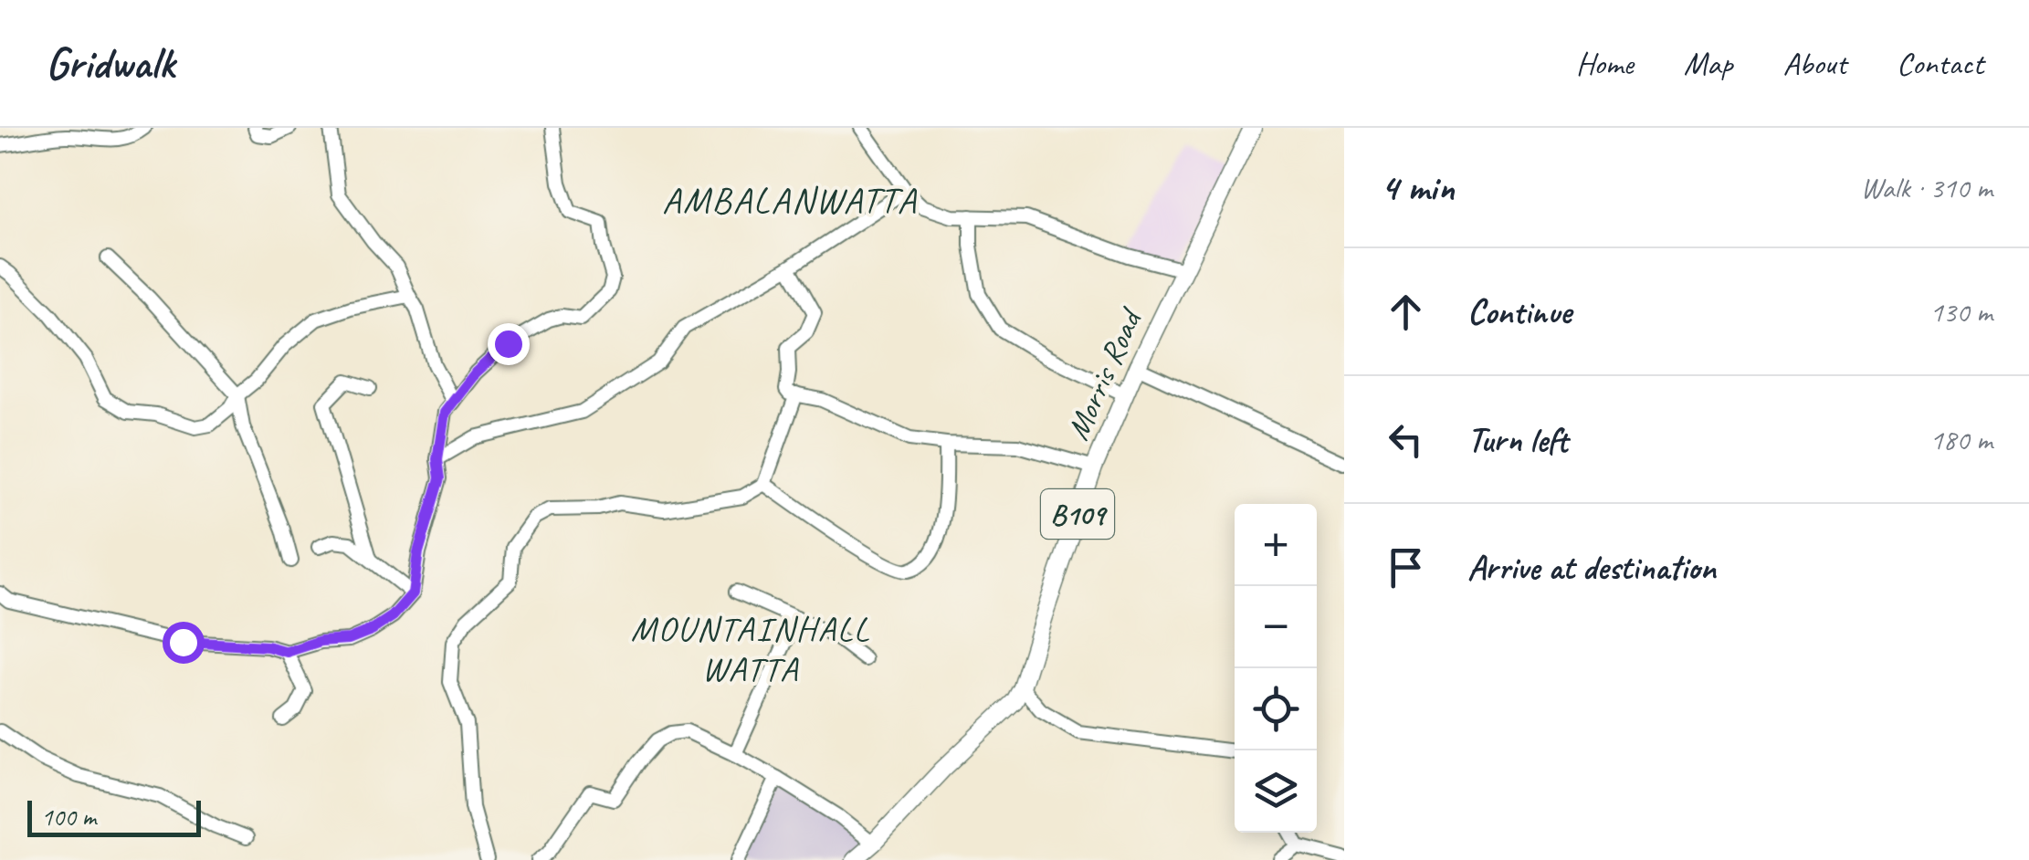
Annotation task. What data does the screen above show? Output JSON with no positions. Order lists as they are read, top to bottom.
{
  "streets": {
    "main road": ["Morris Road", "B109"]
  },
  "districts": ["AMBALANWATTA", "MOUNTAINHALL WATTA"],
  "scale_bar": "100 m",
  "page": {
    "header": "Gridwalk",
    "nav": [
      "Home",
      "Map",
      "About",
      "Contact"
    ],
    "heading": ["4 min", "Walk · 310 m"],
    "list": [
      ["Continue", "130 m"],
      ["Turn left", "180 m"],
      "Arrive at destination"
    ],
    "map_buttons": ["+", "−"],
    "scale": "100 m"
  }
}
